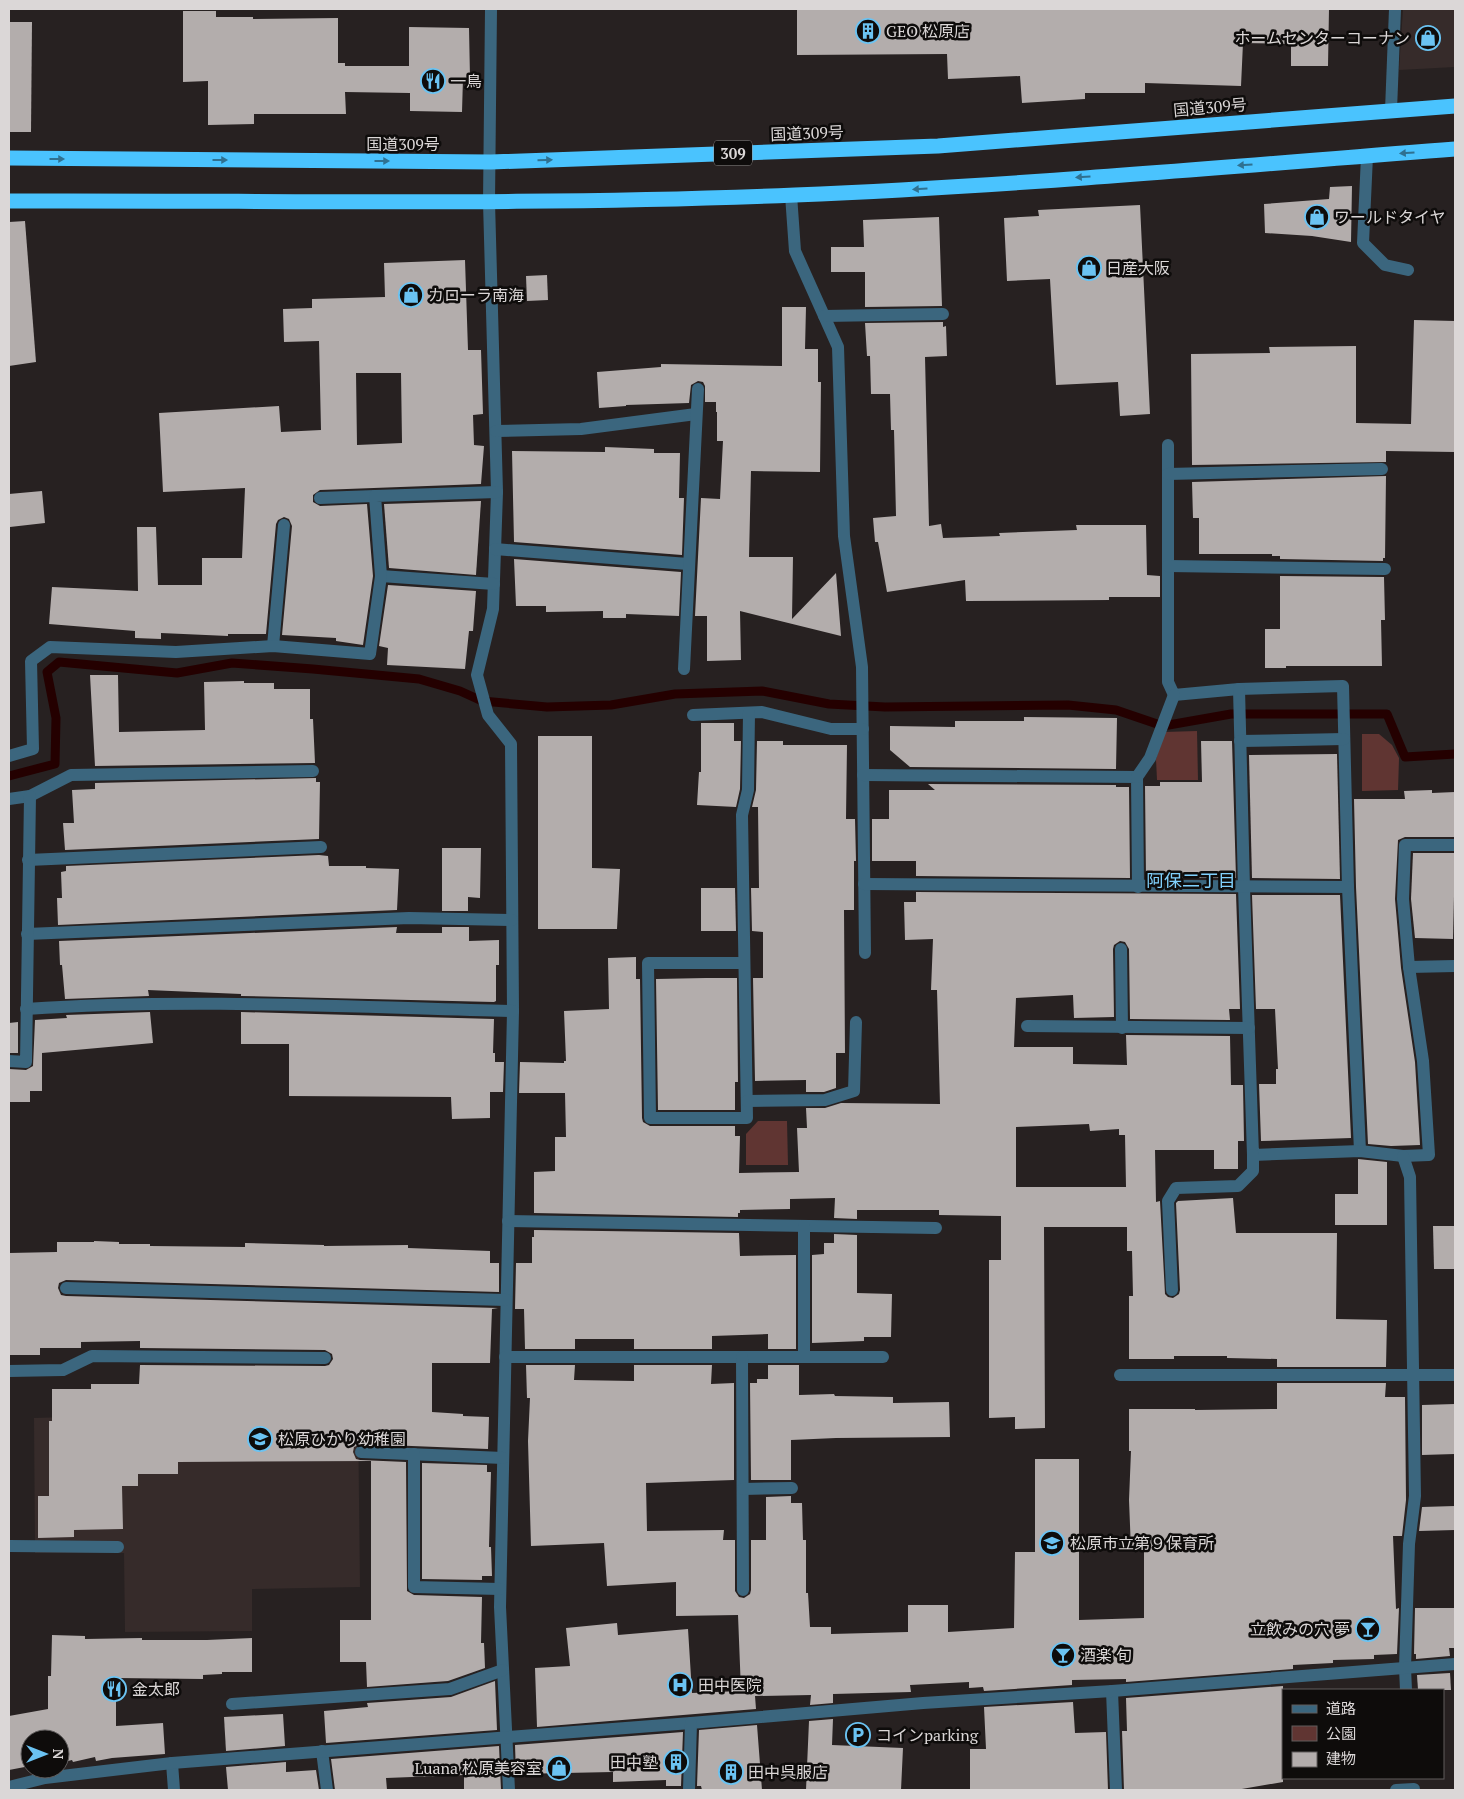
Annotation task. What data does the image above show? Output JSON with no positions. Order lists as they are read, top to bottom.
{
  "streets": {
    "highway": ["国道309号", "309"]
  },
  "districts": ["阿保二丁目"],
  "places": {
    "building": ["GEO 松原店", "田中塾", "田中呉服店"],
    "shop": [
      "ホームセンターコーナン",
      "ワールドタイヤ",
      "日産大阪",
      "カローラ南海",
      "Luana 松原美容室"
    ],
    "restaurant": ["一鳥", "金太郎"],
    "school or university": ["松原ひかり幼稚園", "松原市立第９保育所"],
    "bar": ["立飲みの穴 夢", "酒楽 旬"],
    "hospital": ["田中医院"],
    "parking": ["コインparking"]
  },
  "legend": ["道路", "公園", "建物"],
  "north": "right"
}
